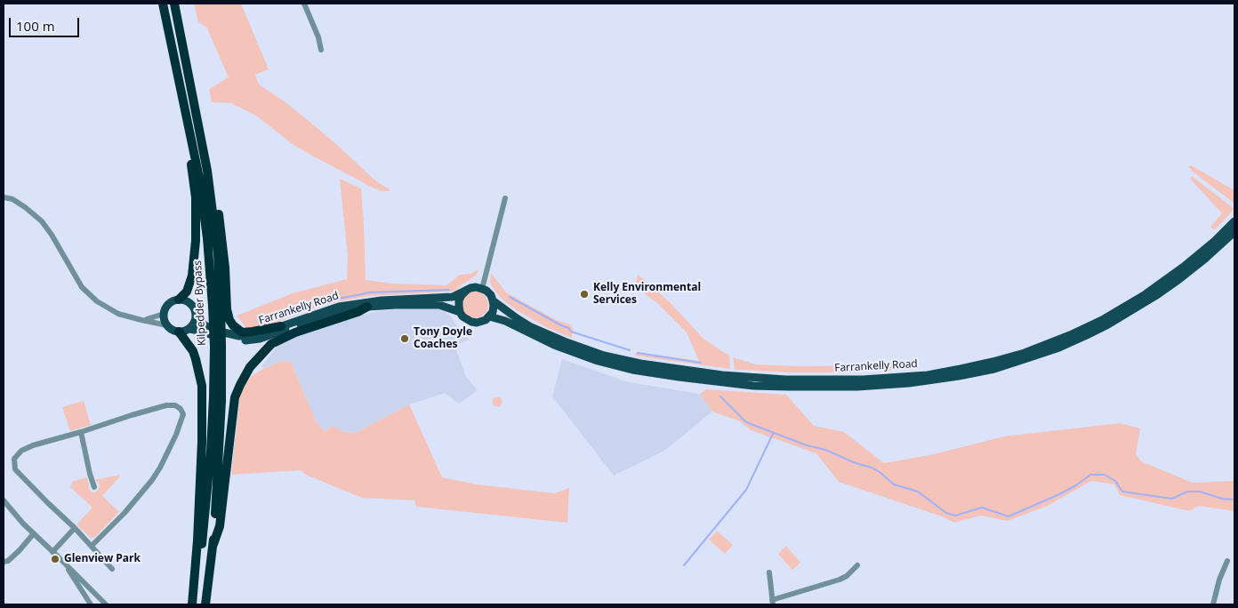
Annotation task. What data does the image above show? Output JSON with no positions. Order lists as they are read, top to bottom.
{
  "streets": {
    "highway": ["Kilpedder Bypass"],
    "main road": ["Farrankelly Road"]
  },
  "places": ["Kelly Environmental Services", "Tony Doyle Coaches", "Glenview Park"],
  "scale_bar": "100 m"
}
